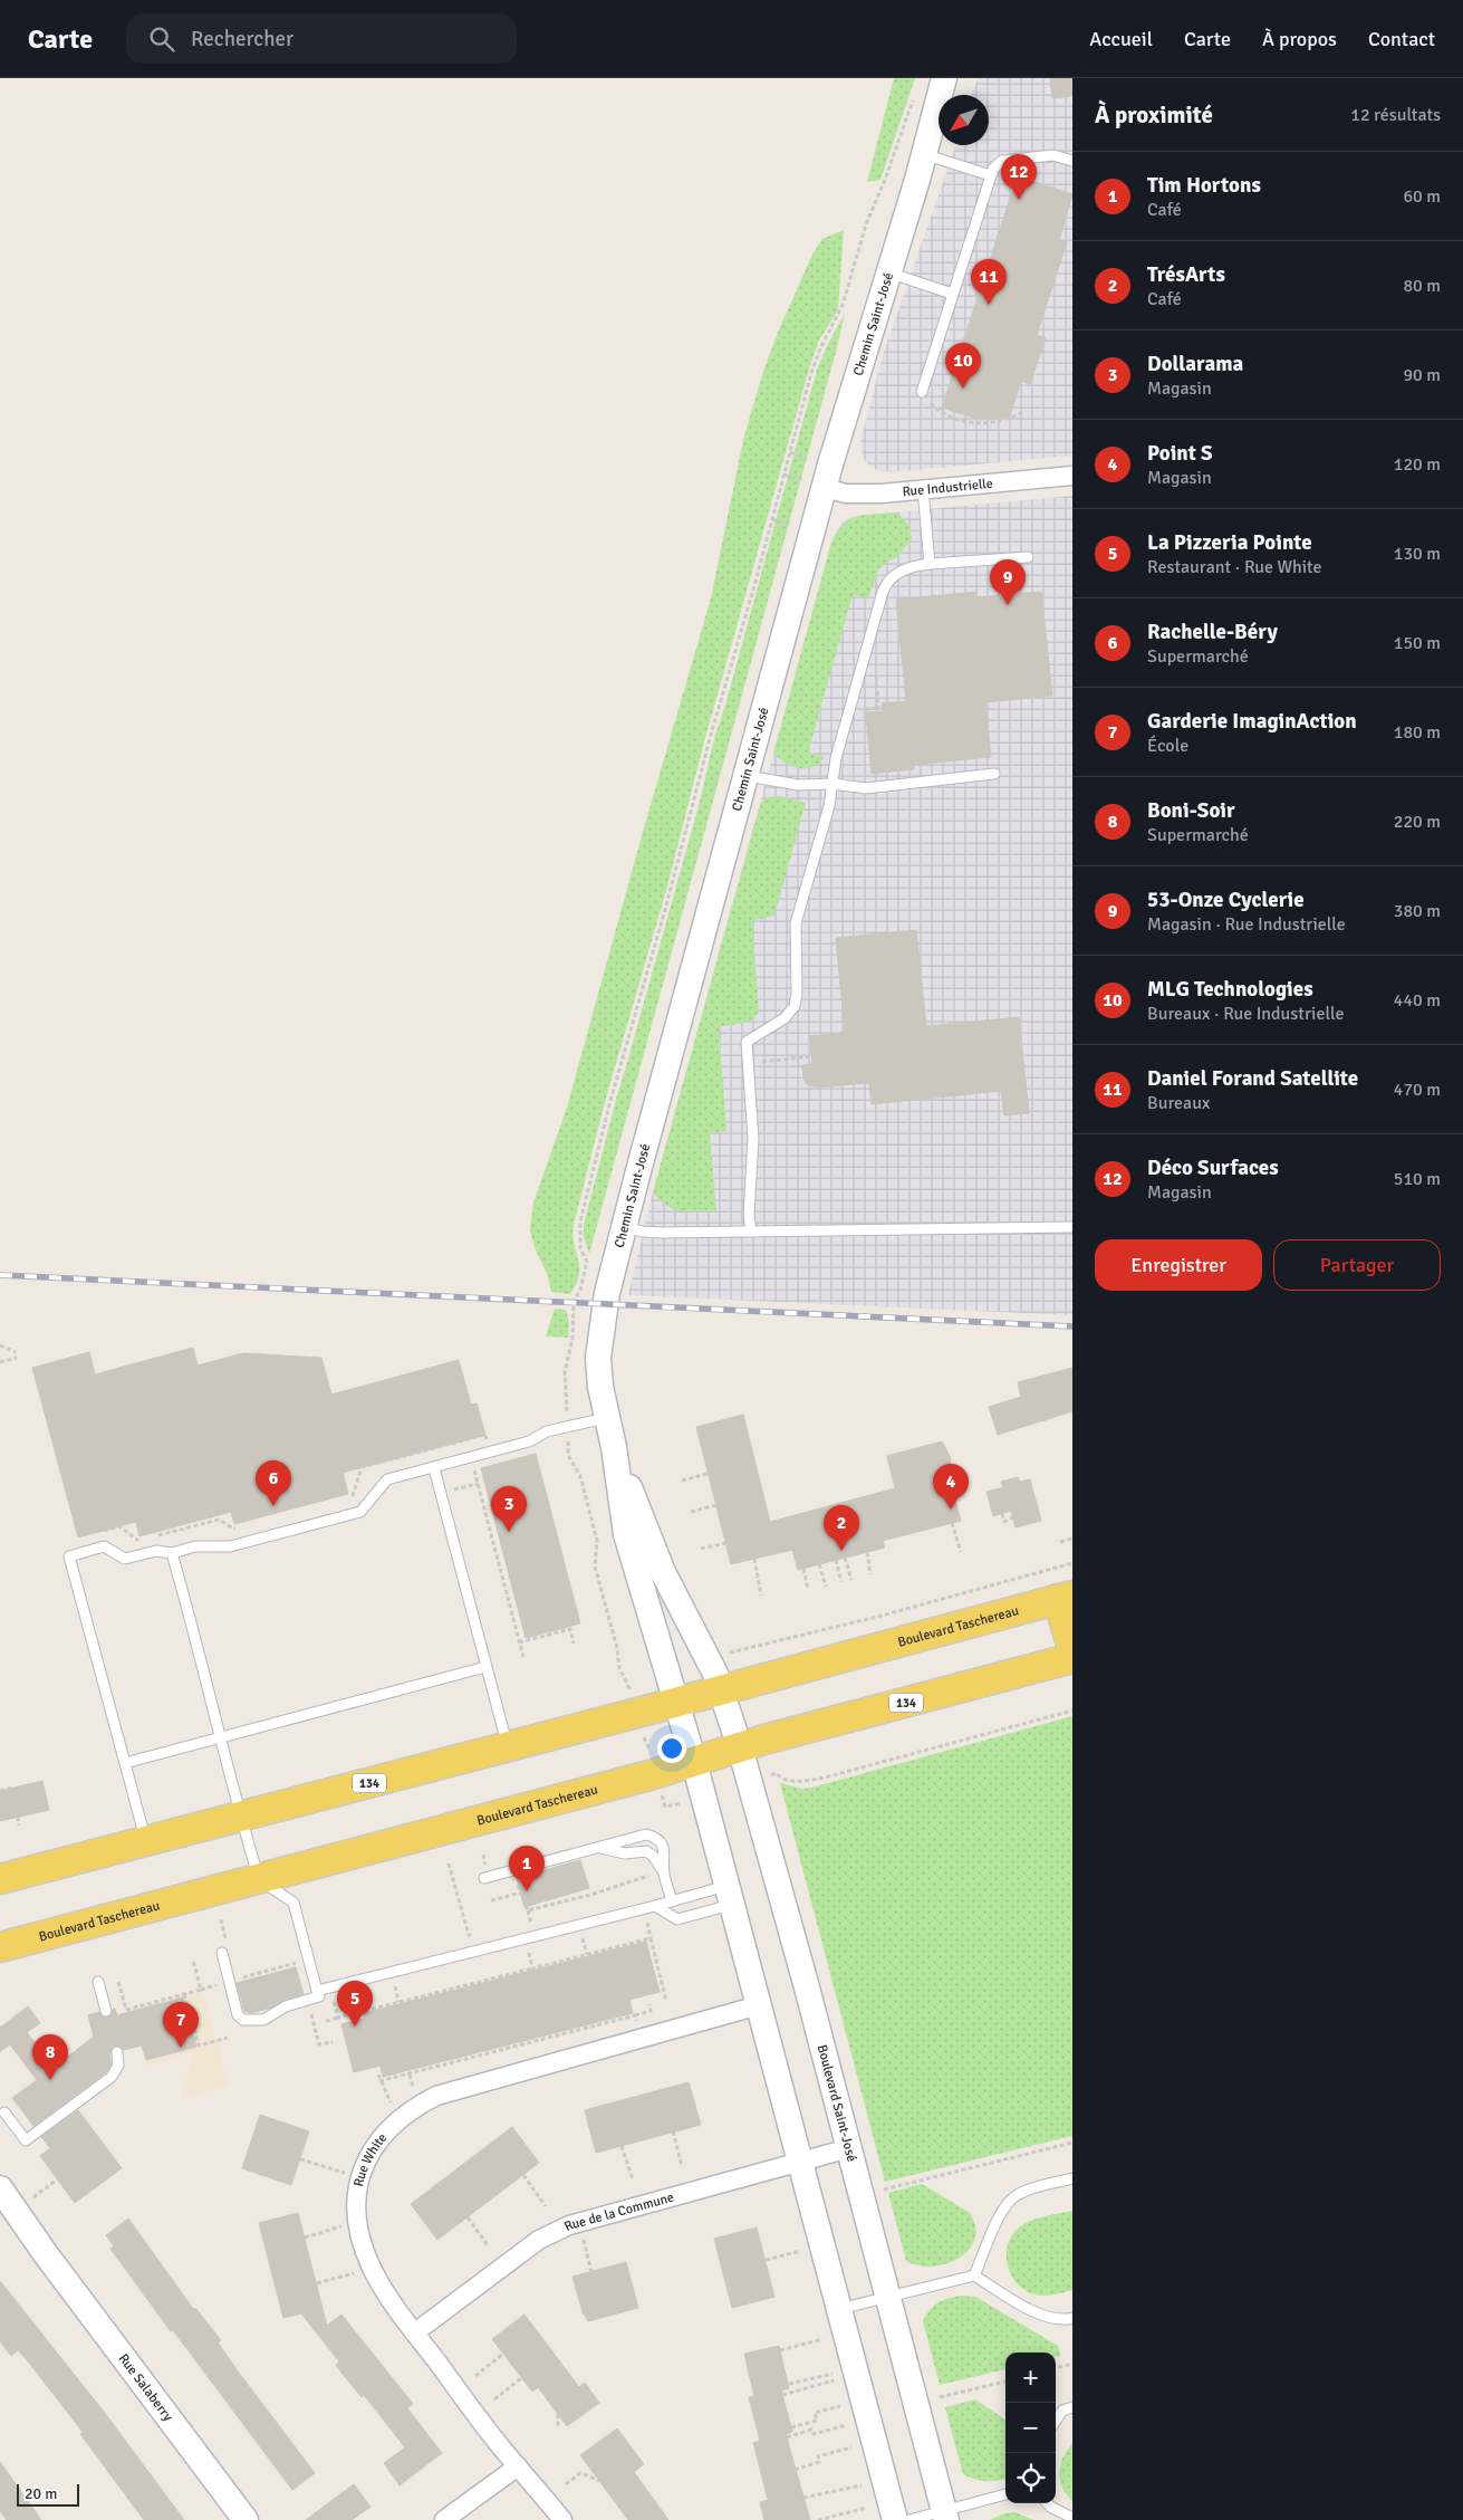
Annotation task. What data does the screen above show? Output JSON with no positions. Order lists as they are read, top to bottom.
{
  "streets": {
    "main road": ["Boulevard Taschereau", "134"],
    "street": [
      "Chemin Saint-José",
      "Rue Industrielle",
      "Boulevard Saint-José",
      "Rue White",
      "Rue de la Commune",
      "Rue Salaberry"
    ]
  },
  "crossings": [
    ["Chemin Saint-José", "Rue Industrielle"],
    ["Chemin Saint-José", "Boulevard Taschereau"],
    ["Chemin Saint-José", "Boulevard Saint-José"],
    ["Boulevard Taschereau", "Boulevard Saint-José"],
    ["Boulevard Saint-José", "Rue de la Commune"],
    ["Rue White", "Rue de la Commune"]
  ],
  "scale_bar": "20 m",
  "north": "bottom left",
  "page": {
    "header": "Carte",
    "search": "Rechercher",
    "nav": [
      "Accueil",
      "Carte",
      "À propos",
      "Contact"
    ],
    "heading": ["À proximité", "12 résultats"],
    "list": [
      {
        "mark": "1",
        "name": "Tim Hortons",
        "note": "Café",
        "value": "60 m"
      },
      {
        "mark": "2",
        "name": "TrésArts",
        "note": "Café",
        "value": "80 m"
      },
      {
        "mark": "3",
        "name": "Dollarama",
        "note": "Magasin",
        "value": "90 m"
      },
      {
        "mark": "4",
        "name": "Point S",
        "note": "Magasin",
        "value": "120 m"
      },
      {
        "mark": "5",
        "name": "La Pizzeria Pointe",
        "note": "Restaurant · Rue White",
        "value": "130 m"
      },
      {
        "mark": "6",
        "name": "Rachelle-Béry",
        "note": "Supermarché",
        "value": "150 m"
      },
      {
        "mark": "7",
        "name": "Garderie ImaginAction",
        "note": "École",
        "value": "180 m"
      },
      {
        "mark": "8",
        "name": "Boni-Soir",
        "note": "Supermarché",
        "value": "220 m"
      },
      {
        "mark": "9",
        "name": "53-Onze Cyclerie",
        "note": "Magasin · Rue Industrielle",
        "value": "380 m"
      },
      {
        "mark": "10",
        "name": "MLG Technologies",
        "note": "Bureaux · Rue Industrielle",
        "value": "440 m"
      },
      {
        "mark": "11",
        "name": "Daniel Forand Satellite",
        "note": "Bureaux",
        "value": "470 m"
      },
      {
        "mark": "12",
        "name": "Déco Surfaces",
        "note": "Magasin",
        "value": "510 m"
      }
    ],
    "pins": [
      "12",
      "11",
      "10",
      "9",
      "6",
      "4",
      "3",
      "2",
      "1",
      "5",
      "7",
      "8"
    ],
    "buttons": ["Enregistrer", "Partager"],
    "map_buttons": ["+", "−"],
    "scale": "20 m"
  }
}
